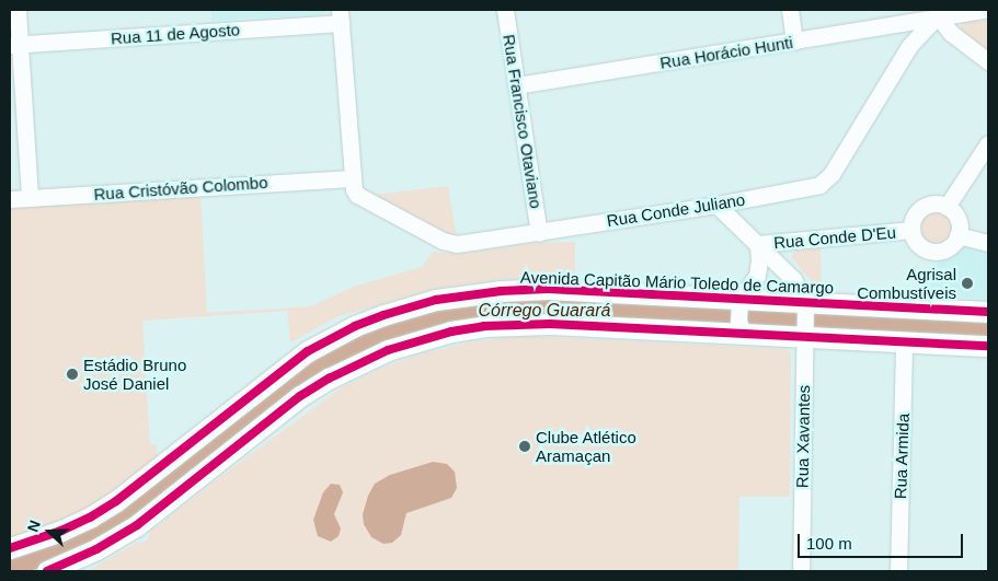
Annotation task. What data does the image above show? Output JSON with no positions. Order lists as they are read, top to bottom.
{
  "streets": {
    "main road": ["Avenida Capitão Mário Toledo de Camargo"],
    "street": [
      "Rua 11 de Agosto",
      "Rua Horácio Hunti",
      "Rua Francisco Otaviano",
      "Rua Cristóvão Colombo",
      "Rua Conde Juliano",
      "Rua Conde D'Eu",
      "Rua Xavantes",
      "Rua Armida"
    ]
  },
  "crossings": [
    ["Rua Horácio Hunti", "Rua Francisco Otaviano"],
    ["Rua Horácio Hunti", "Rua Conde Juliano"],
    ["Rua Francisco Otaviano", "Rua Conde Juliano"],
    ["Rua Cristóvão Colombo", "Rua Conde Juliano"],
    ["Avenida Capitão Mário Toledo de Camargo", "Rua Xavantes"],
    ["Avenida Capitão Mário Toledo de Camargo", "Rua Armida"]
  ],
  "water": ["Córrego Guarará"],
  "places": ["Agrisal Combustíveis", "Estádio Bruno José Daniel", "Clube Atlético Aramaçan"],
  "scale_bar": "100 m",
  "north": "left"
}
